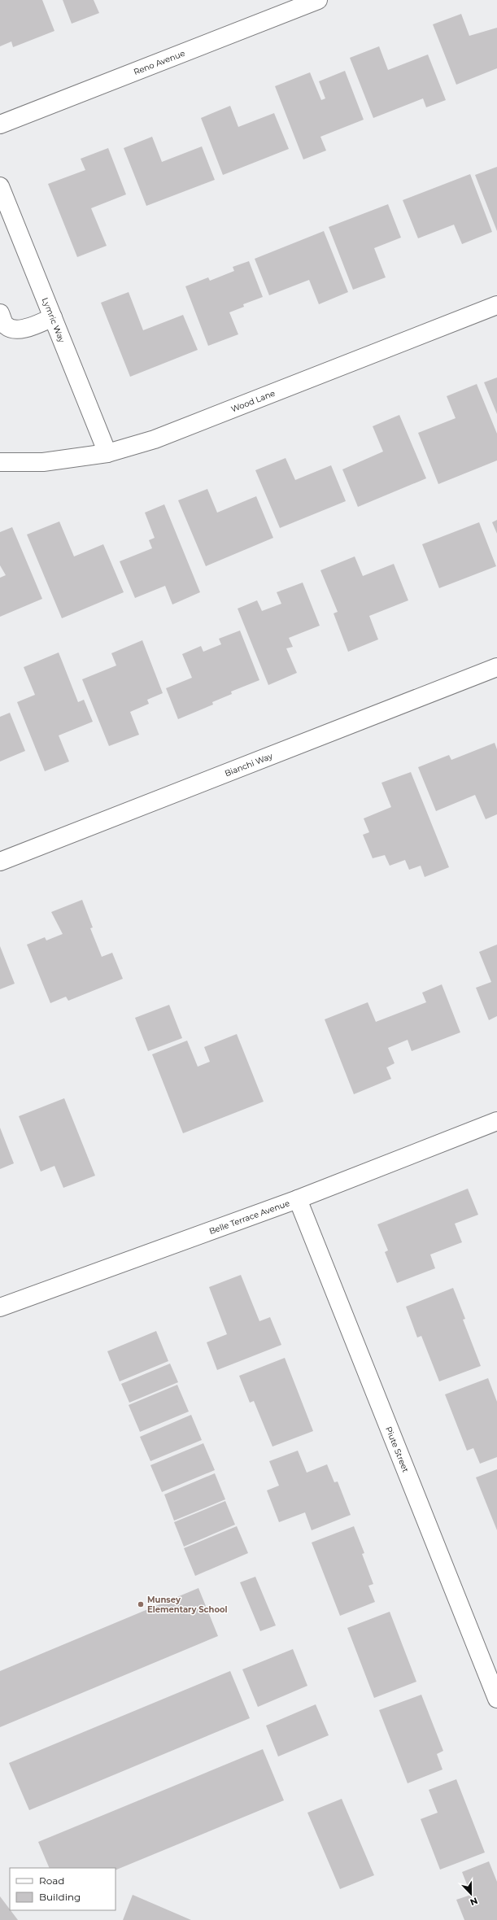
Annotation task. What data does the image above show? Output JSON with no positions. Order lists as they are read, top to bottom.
{
  "streets": {
    "street": [
      "Reno Avenue",
      "Lymric Way",
      "Wood Lane",
      "Bianchi Way",
      "Belle Terrace Avenue",
      "Piute Street"
    ]
  },
  "crossings": [
    ["Lymric Way", "Wood Lane"],
    ["Belle Terrace Avenue", "Piute Street"]
  ],
  "places": ["Munsey Elementary School"],
  "legend": ["Road", "Building"],
  "north": "bottom"
}
